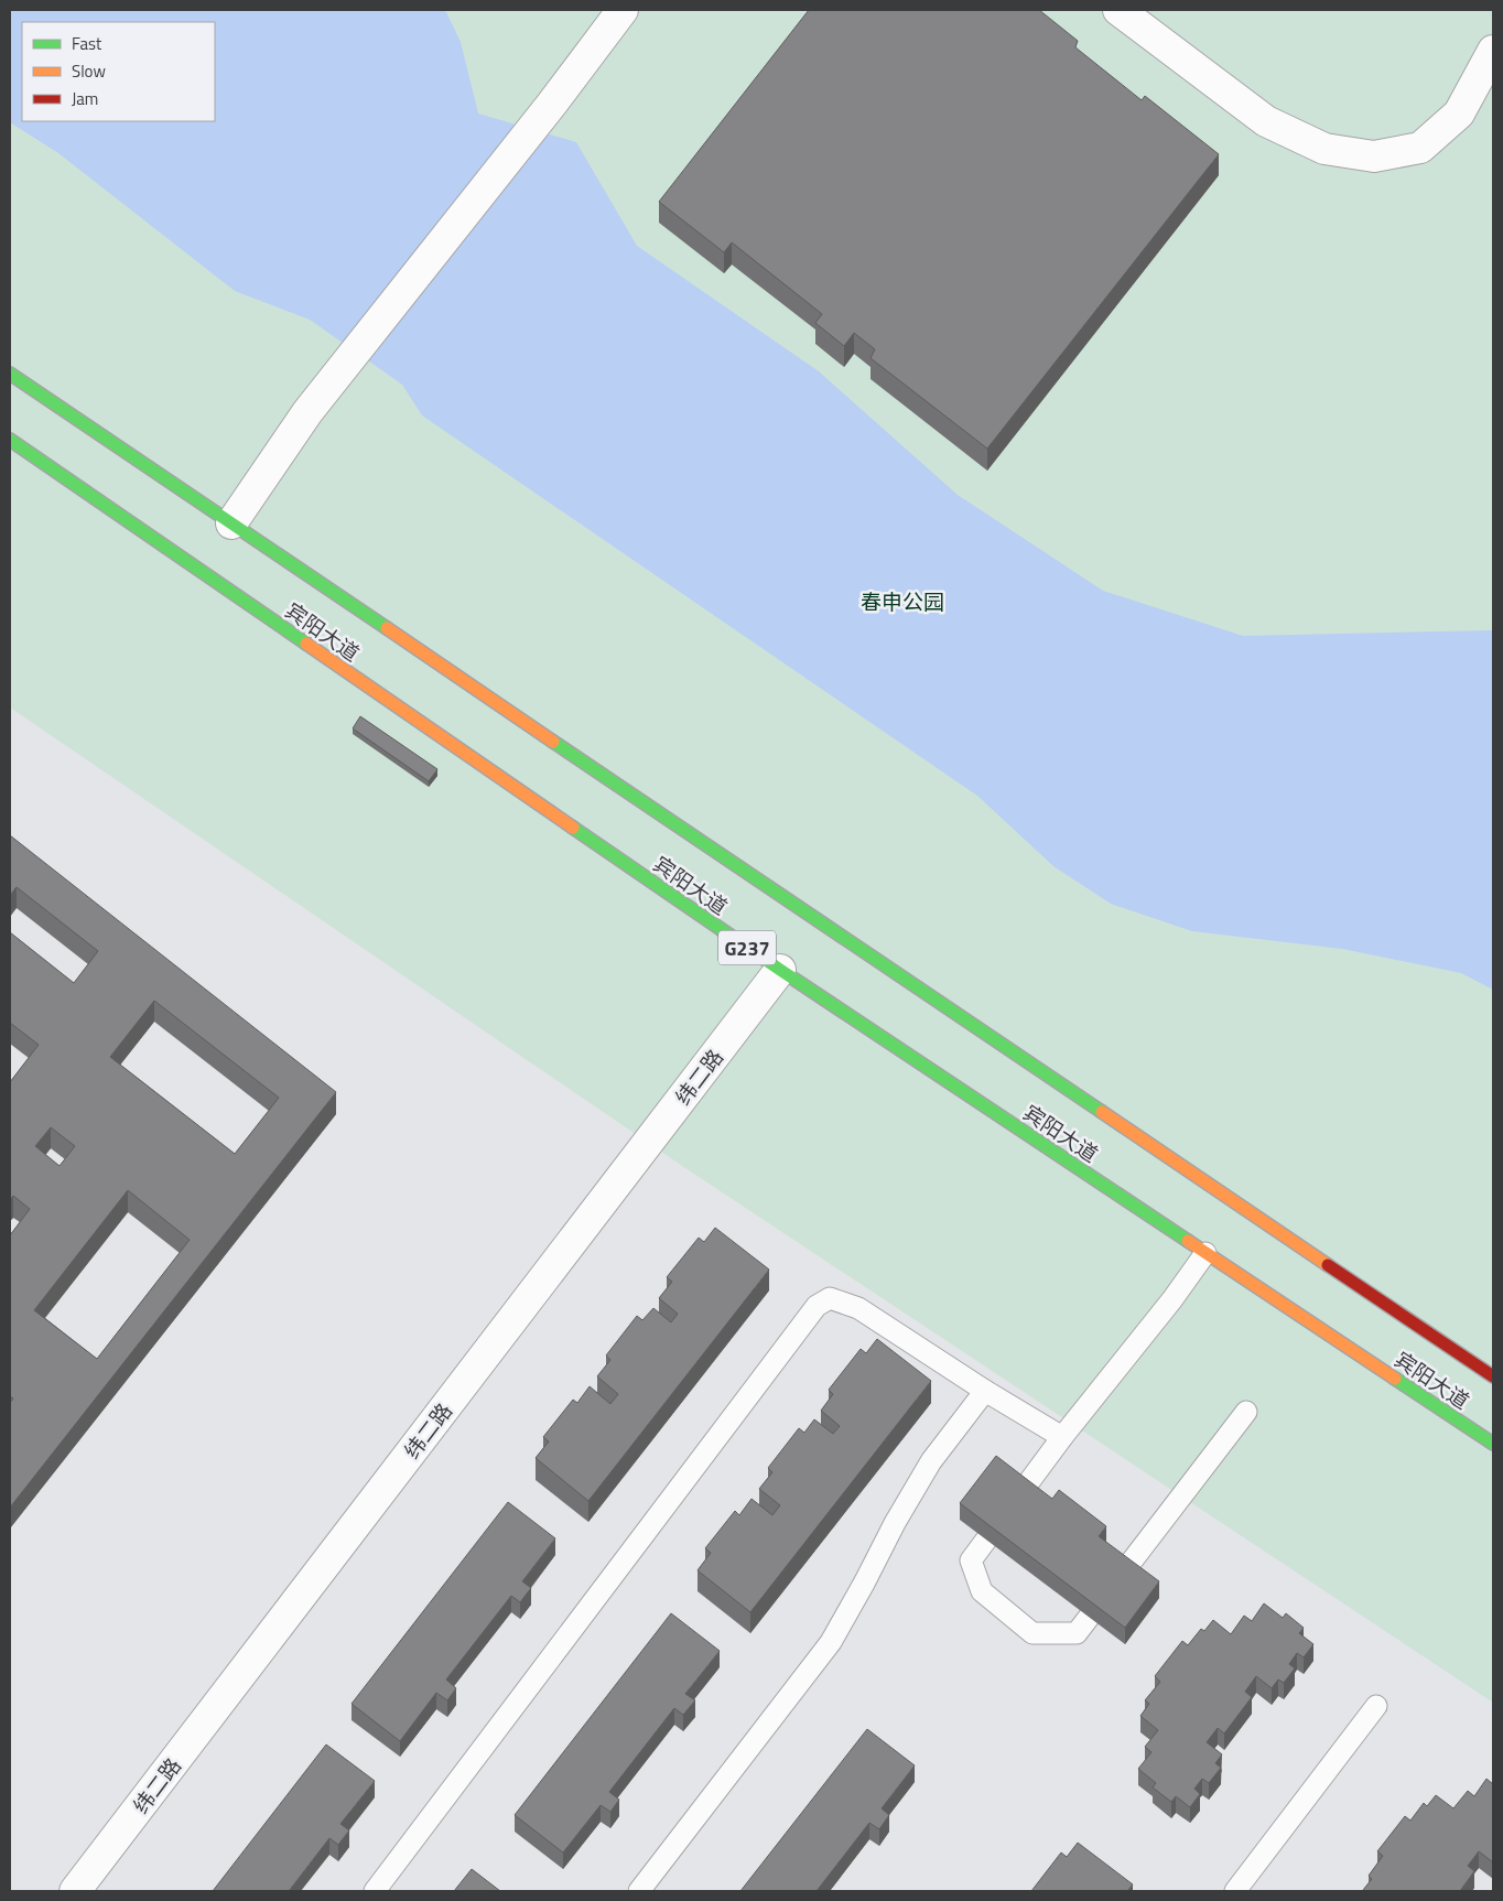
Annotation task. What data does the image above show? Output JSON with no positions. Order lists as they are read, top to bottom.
{
  "streets": {
    "highway": ["宾阳大道", "G237"],
    "street": ["纬二路"]
  },
  "crossings": [
    ["宾阳大道", "纬二路"]
  ],
  "parks": ["春申公园"],
  "legend": ["Fast", "Slow", "Jam"]
}
